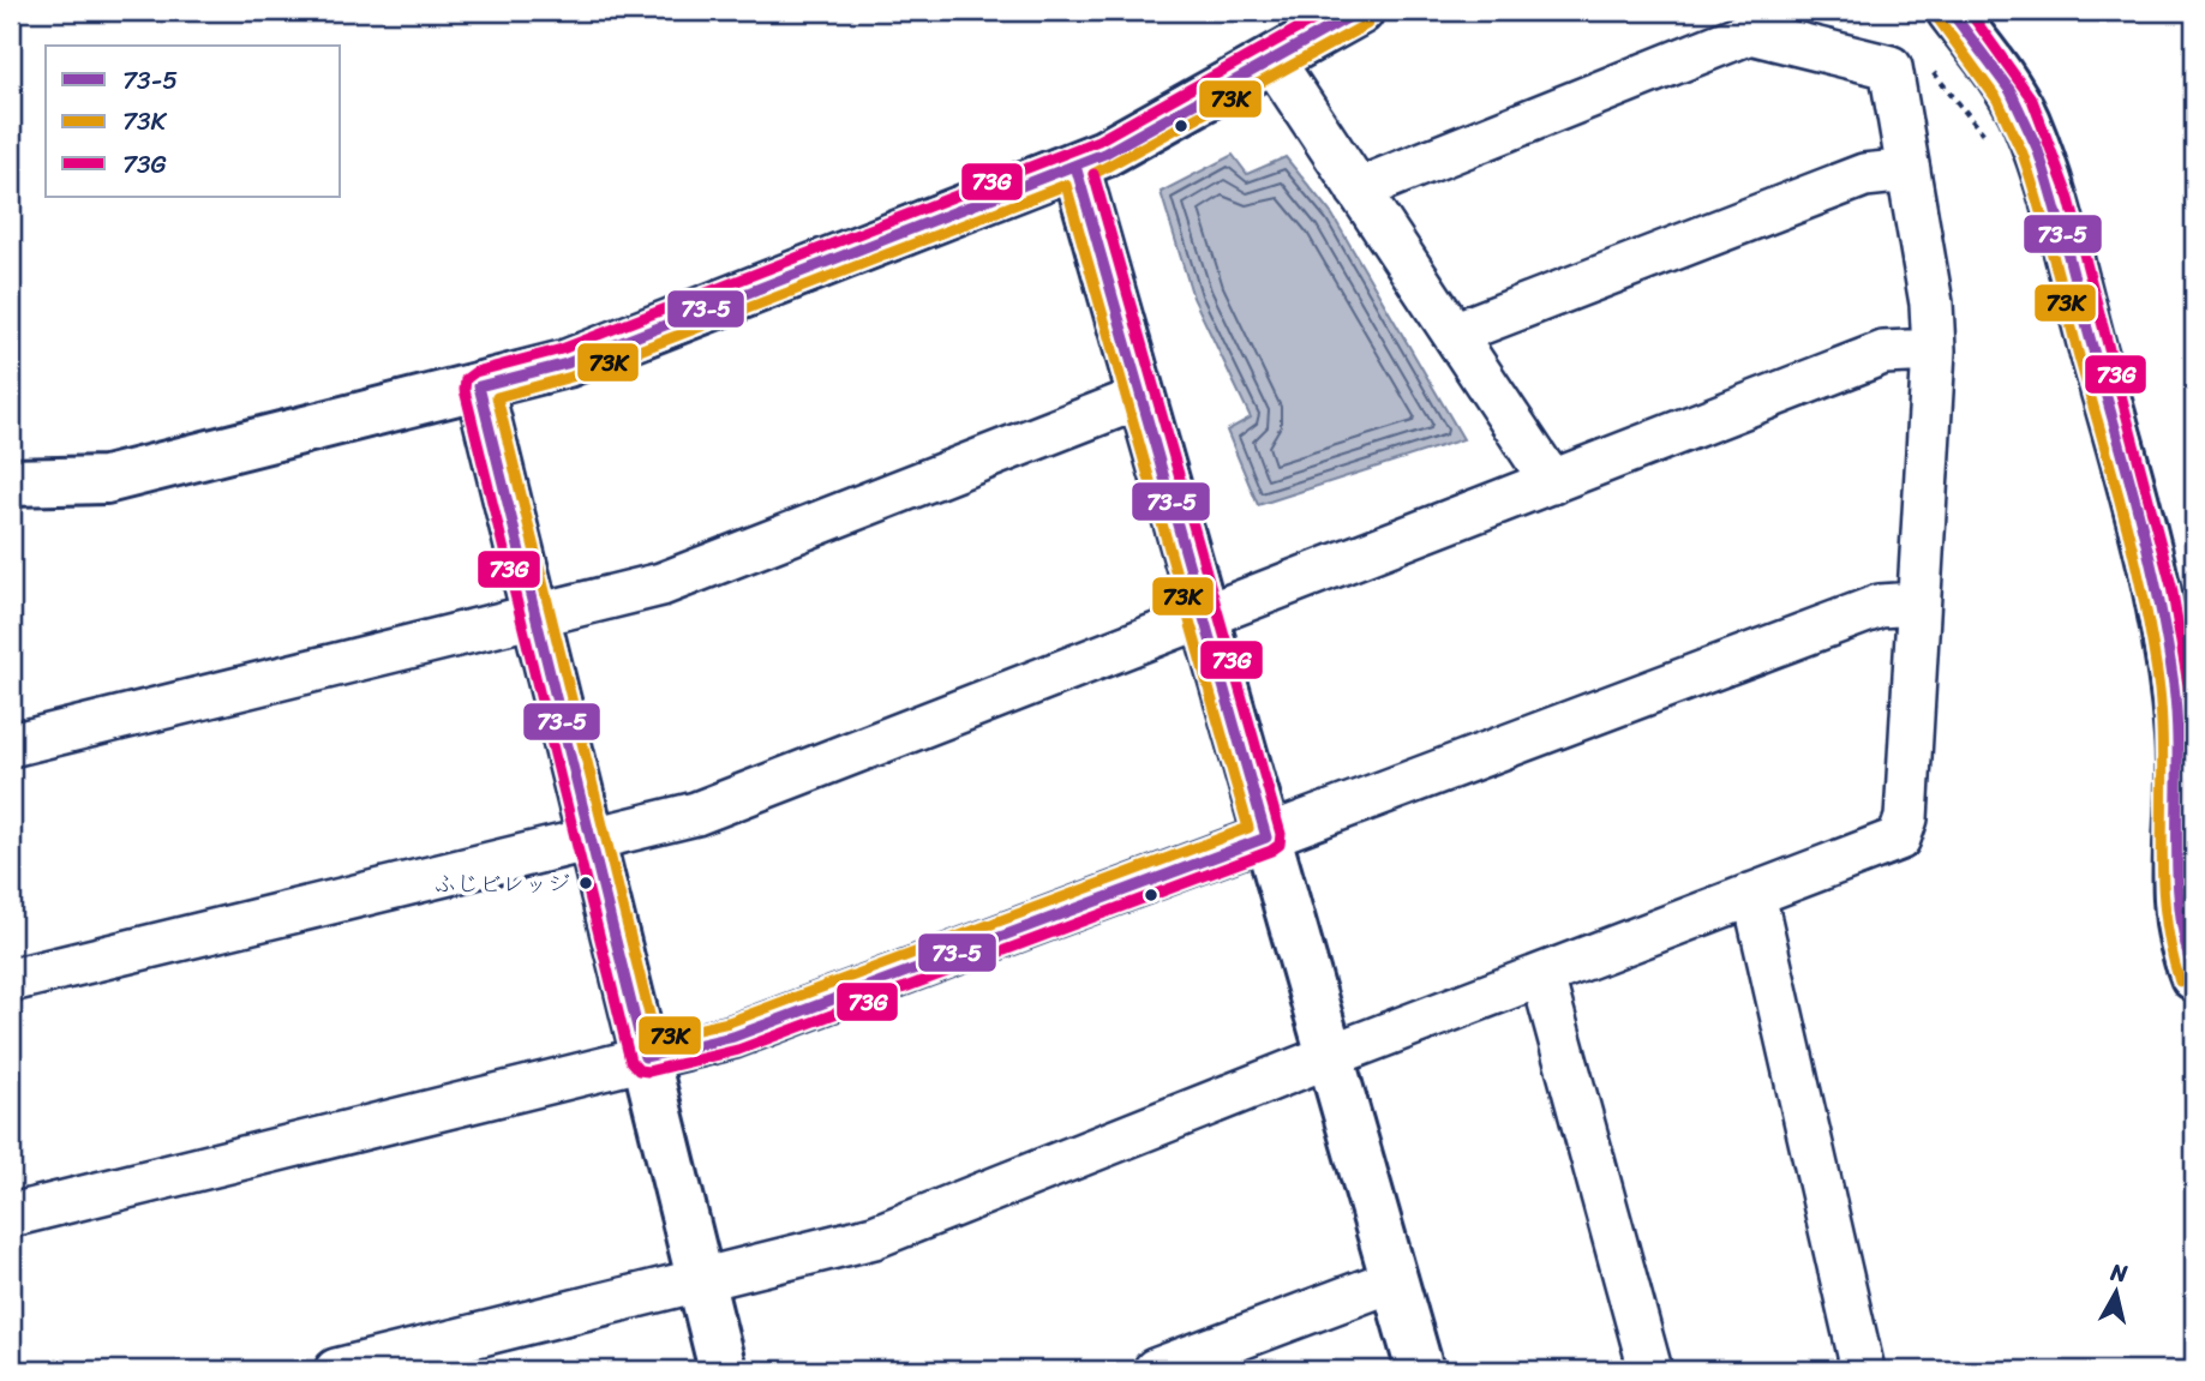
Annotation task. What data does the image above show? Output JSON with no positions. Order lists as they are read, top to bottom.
{
  "places": ["ふじビレッジ"],
  "lines": ["transit line 73-5", "transit line 73G", "transit line 73K"],
  "legend": ["73-5", "73K", "73G"],
  "north": "top"
}
